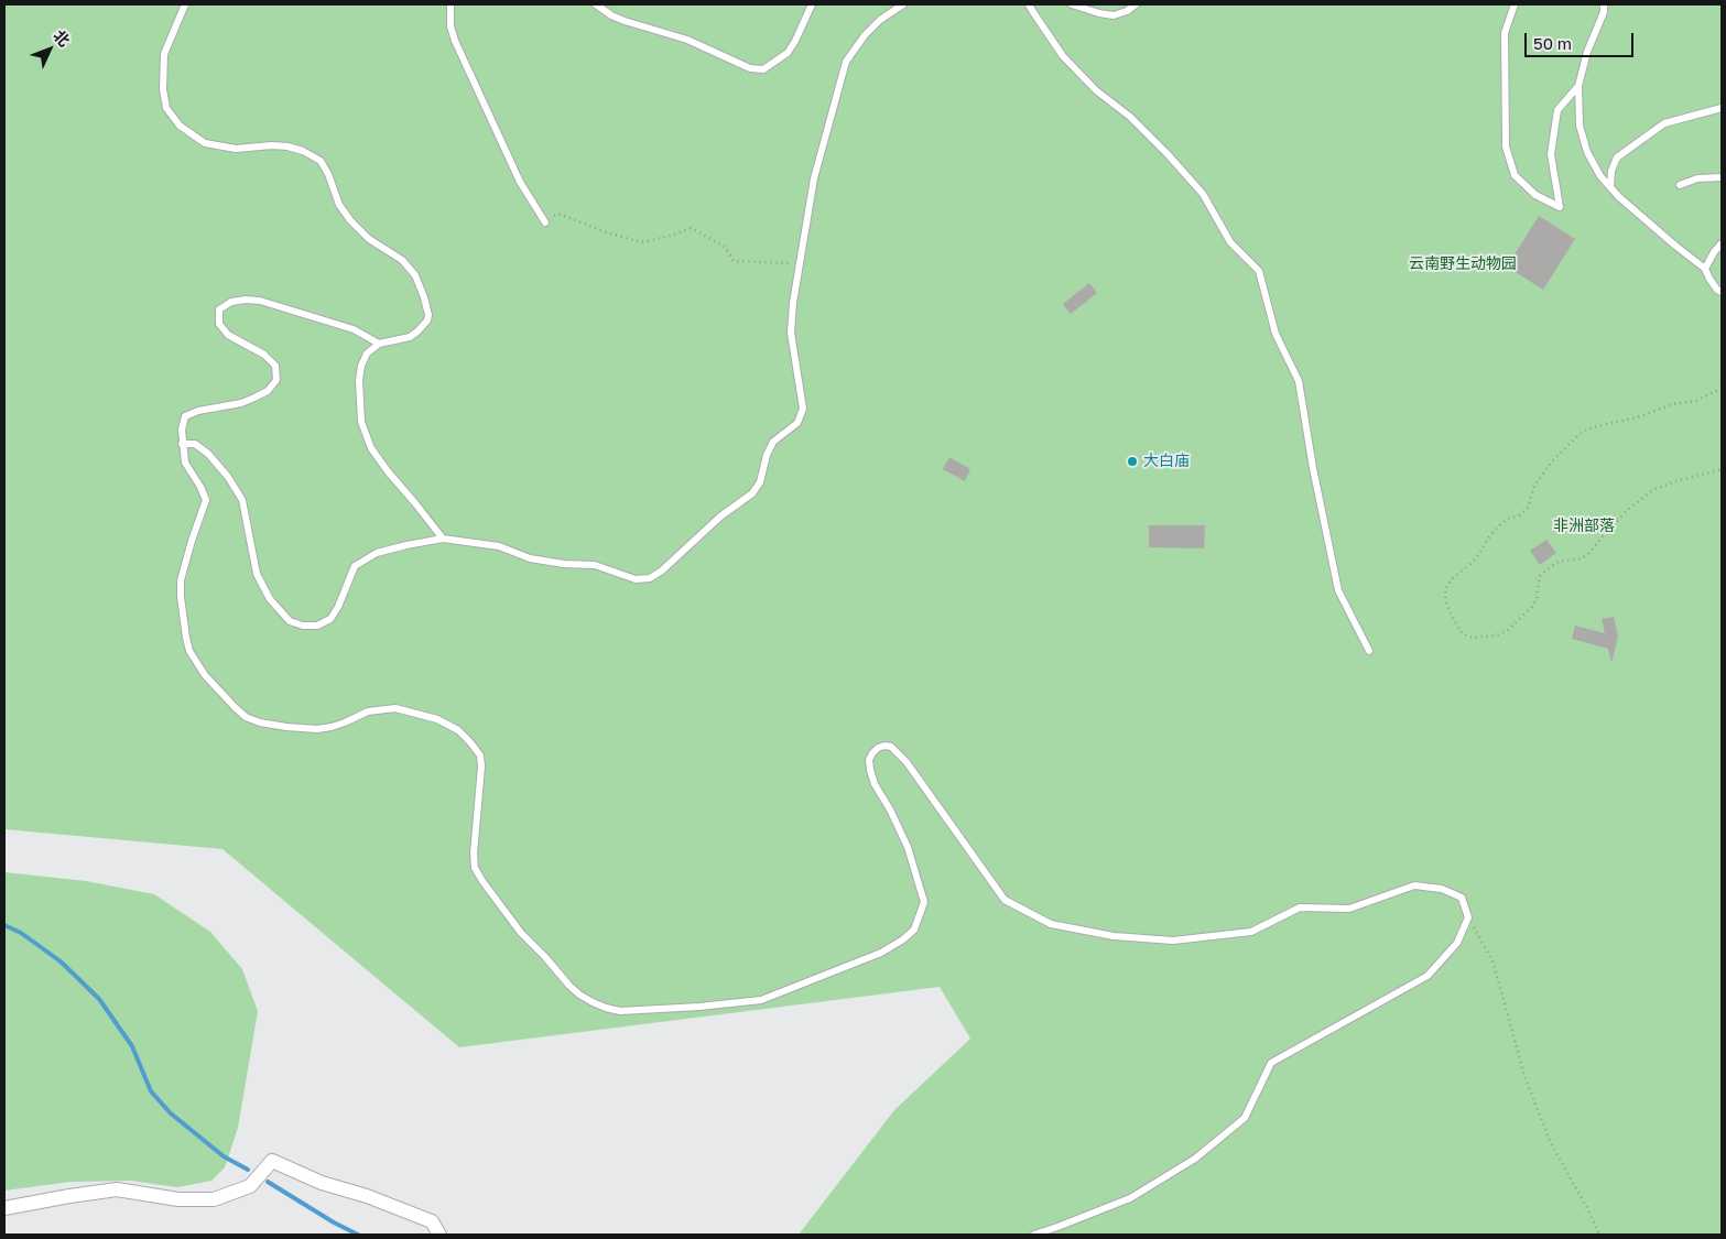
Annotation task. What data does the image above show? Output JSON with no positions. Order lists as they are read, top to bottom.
{
  "parks": ["云南野生动物园", "非洲部落"],
  "places": ["大白庙"],
  "scale_bar": "50 m",
  "north": "top right"
}
